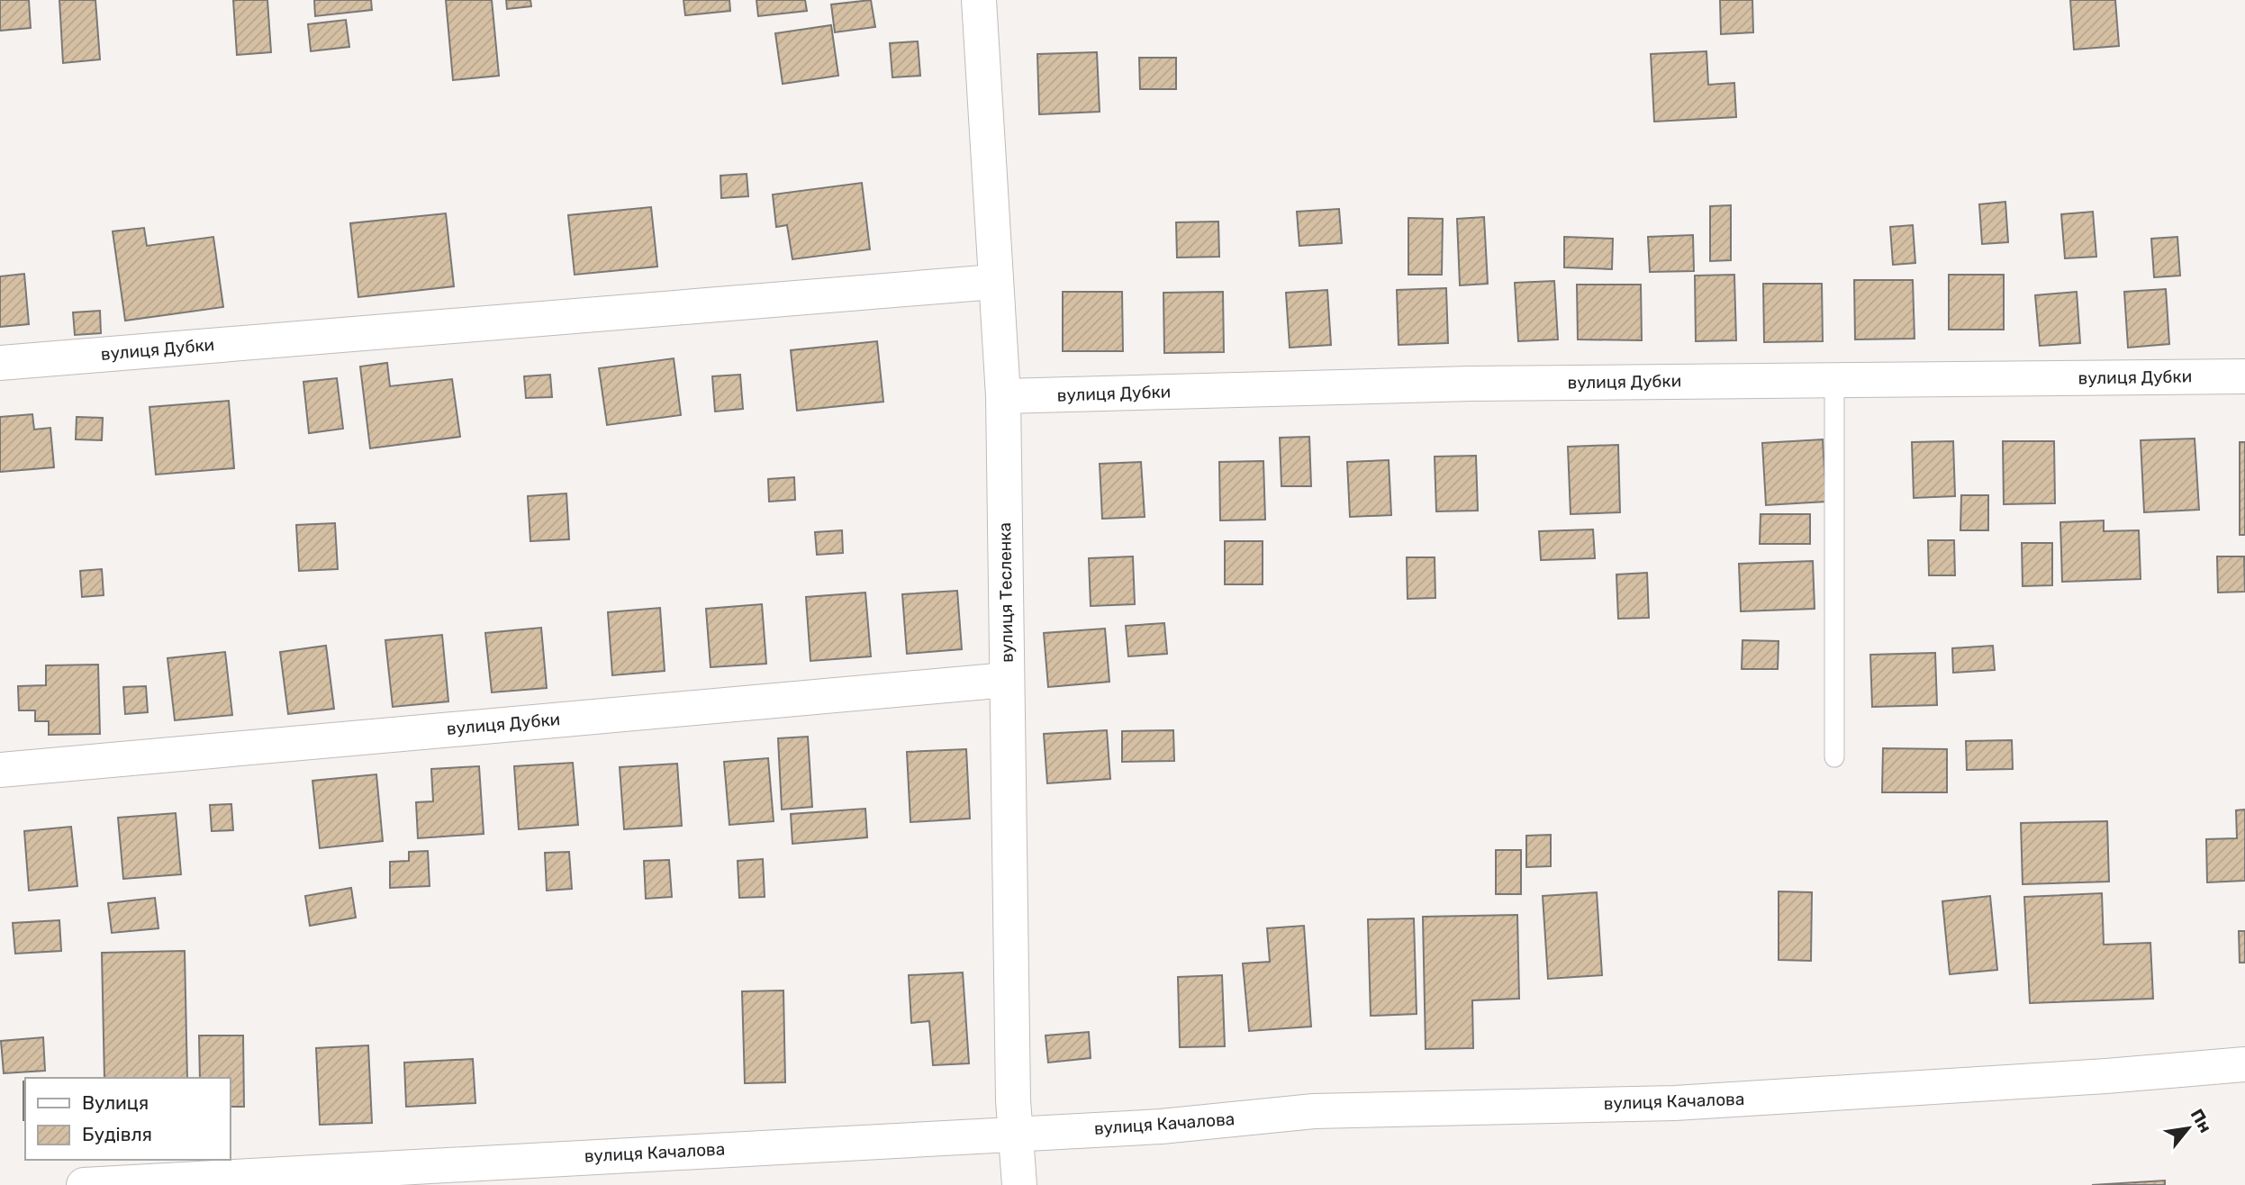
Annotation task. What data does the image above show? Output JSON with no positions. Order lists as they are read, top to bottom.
{
  "streets": {
    "street": ["вулиця Дубки", "вулиця Тесленка", "вулиця Качалова"]
  },
  "crossings": [
    ["вулиця Дубки", "вулиця Тесленка"],
    ["вулиця Тесленка", "вулиця Качалова"]
  ],
  "legend": ["Вулиця", "Будівля"],
  "north": "top right"
}
